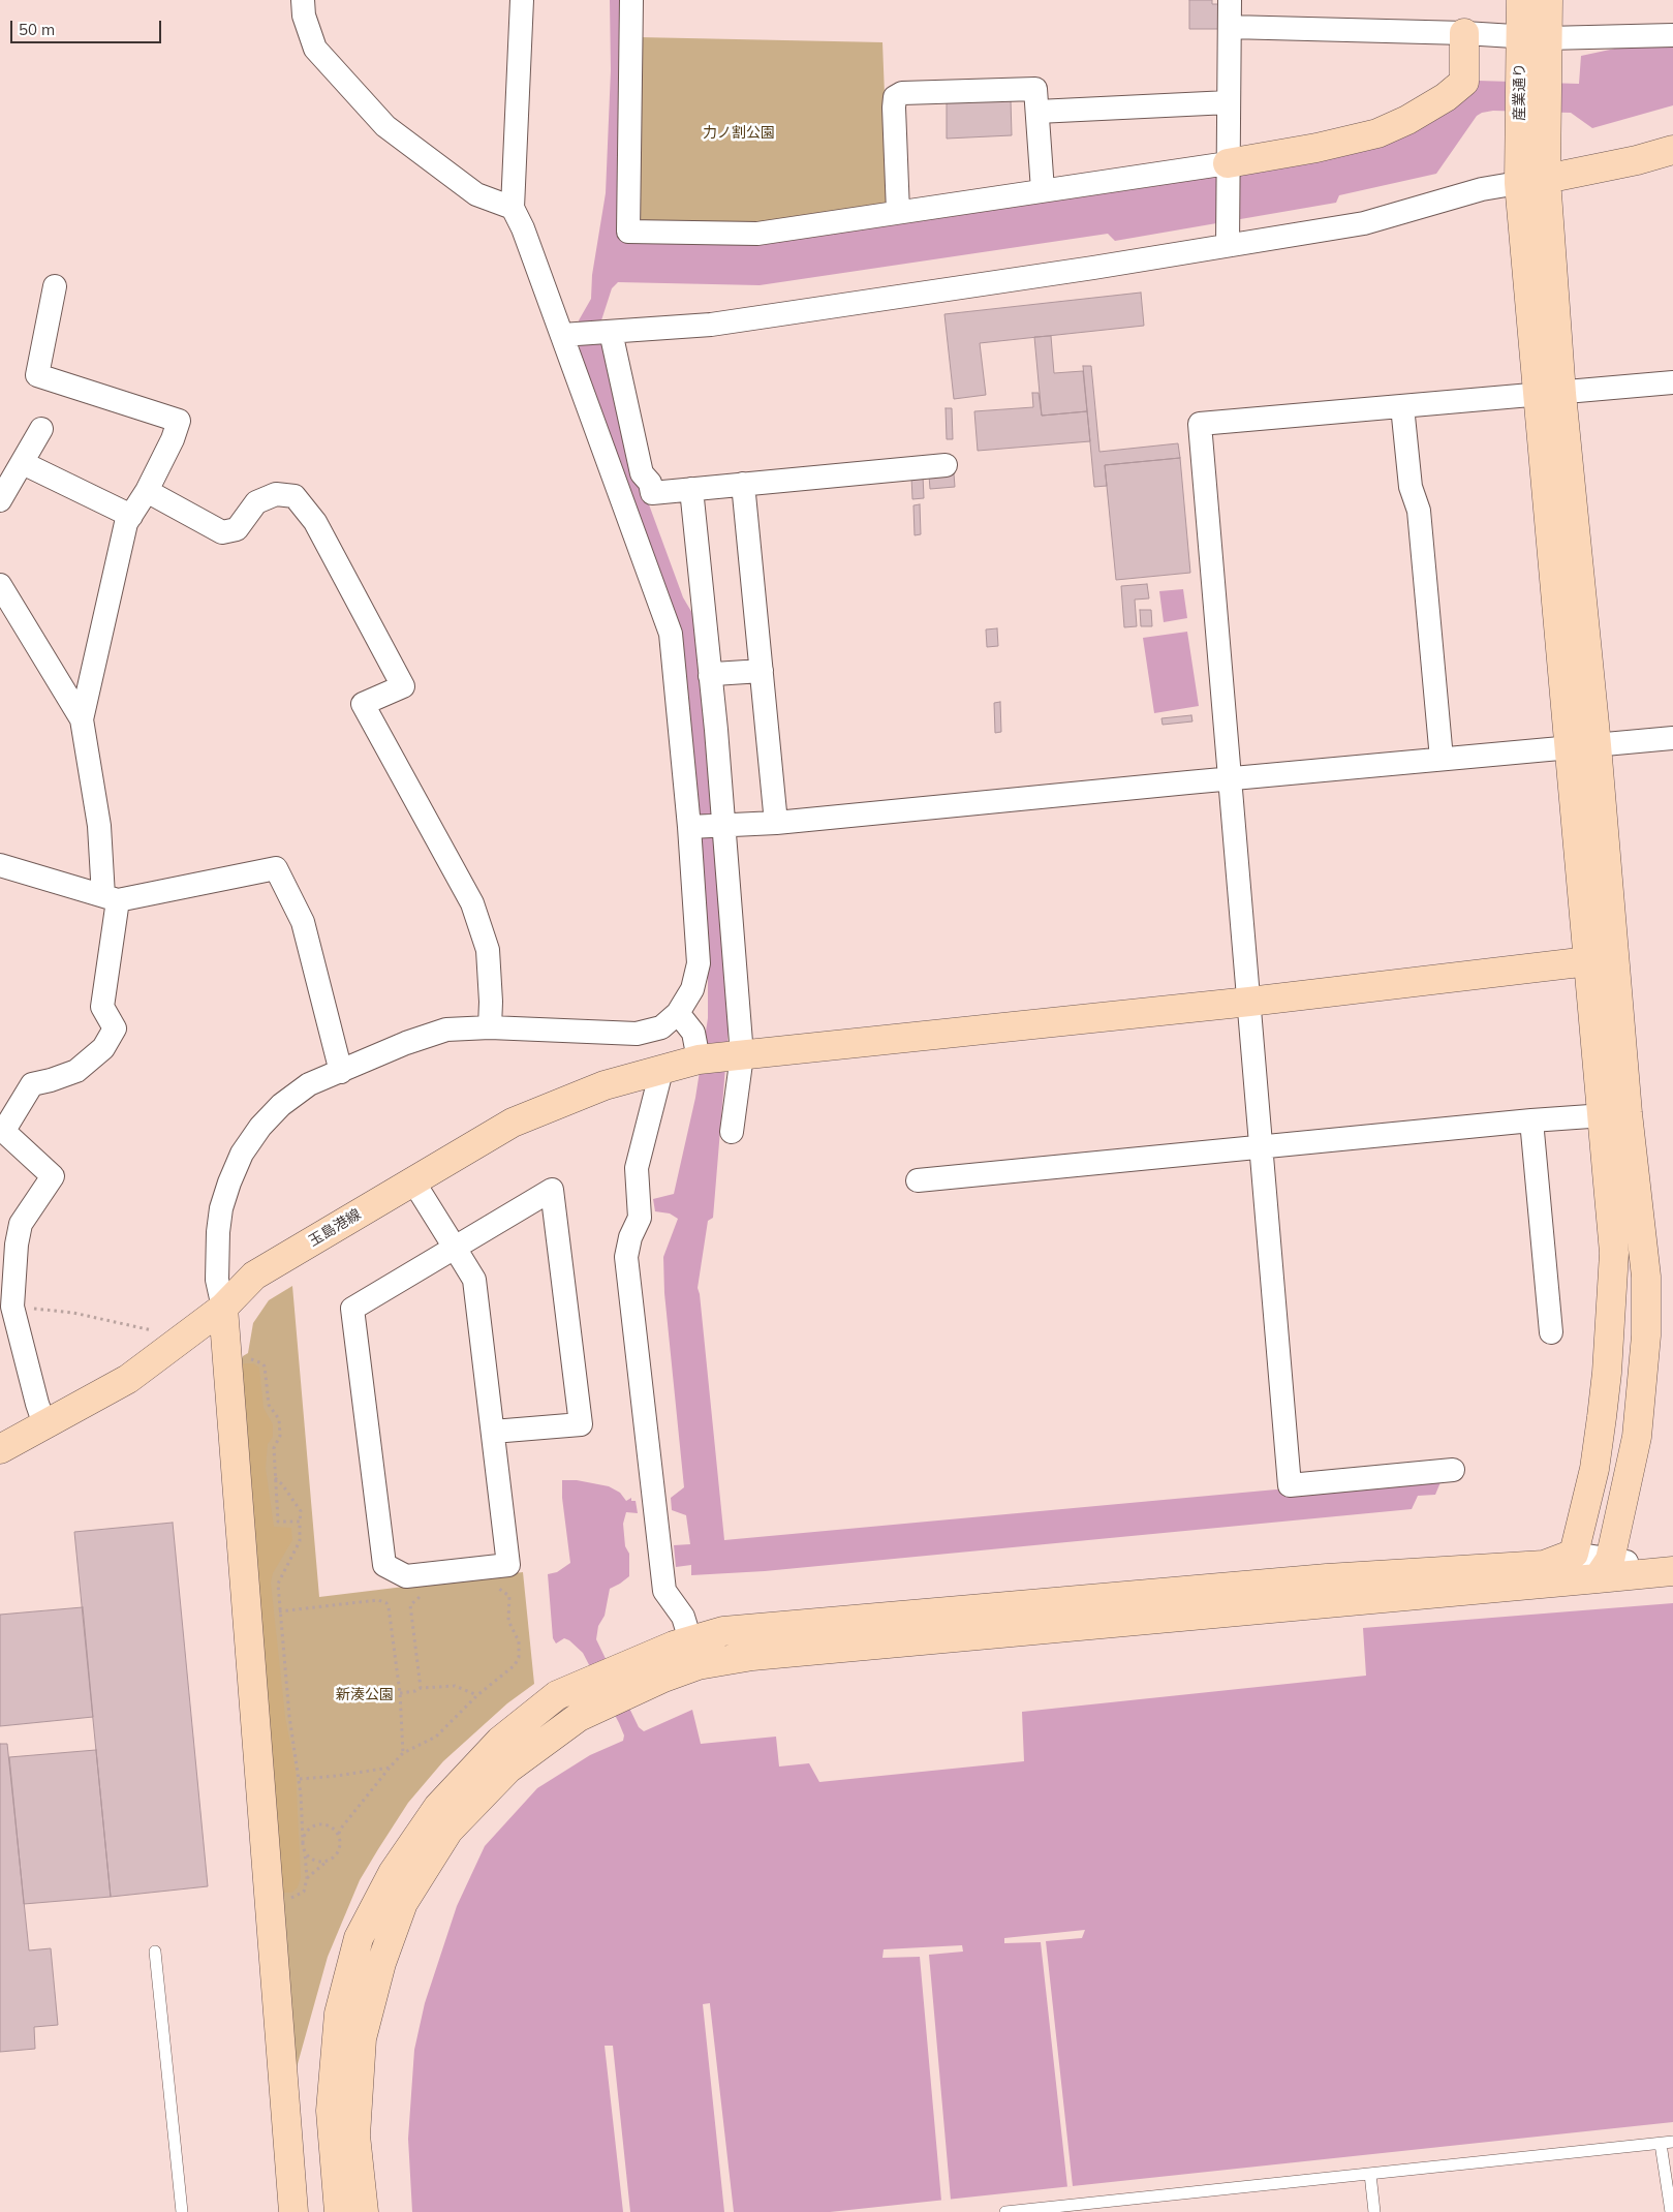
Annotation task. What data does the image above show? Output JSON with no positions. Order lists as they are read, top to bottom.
{
  "streets": {
    "street": ["産業通り", "玉島港線"]
  },
  "parks": ["力ノ割公園", "新湊公園"],
  "scale_bar": "50 m"
}
